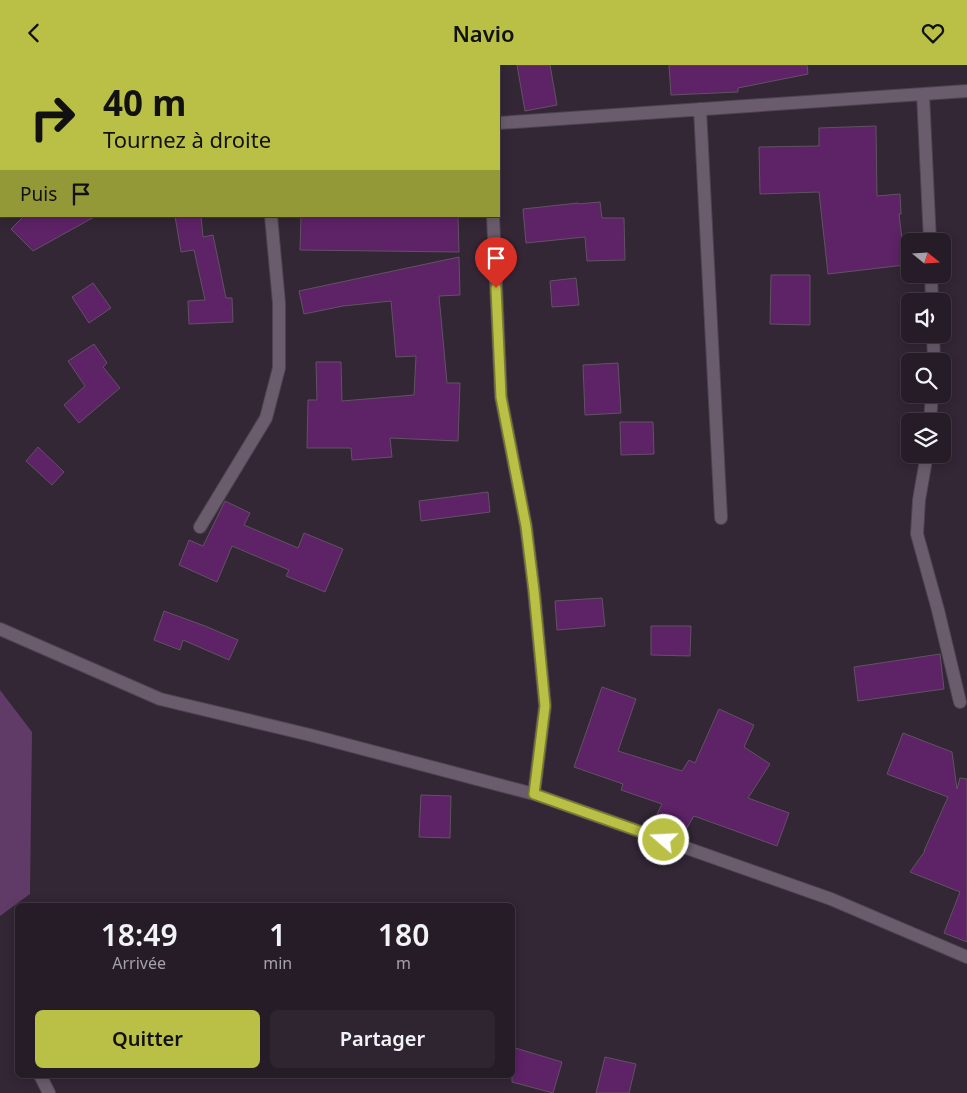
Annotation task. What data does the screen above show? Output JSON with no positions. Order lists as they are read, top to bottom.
{
  "north": "right",
  "page": {
    "header": "Navio",
    "turn": ["40 m", "Tournez à droite"],
    "then": "Puis",
    "eta": [
      "18:49",
      "Arrivée",
      "1",
      "min",
      "180",
      "m"
    ],
    "buttons": ["Quitter", "Partager"]
  }
}
